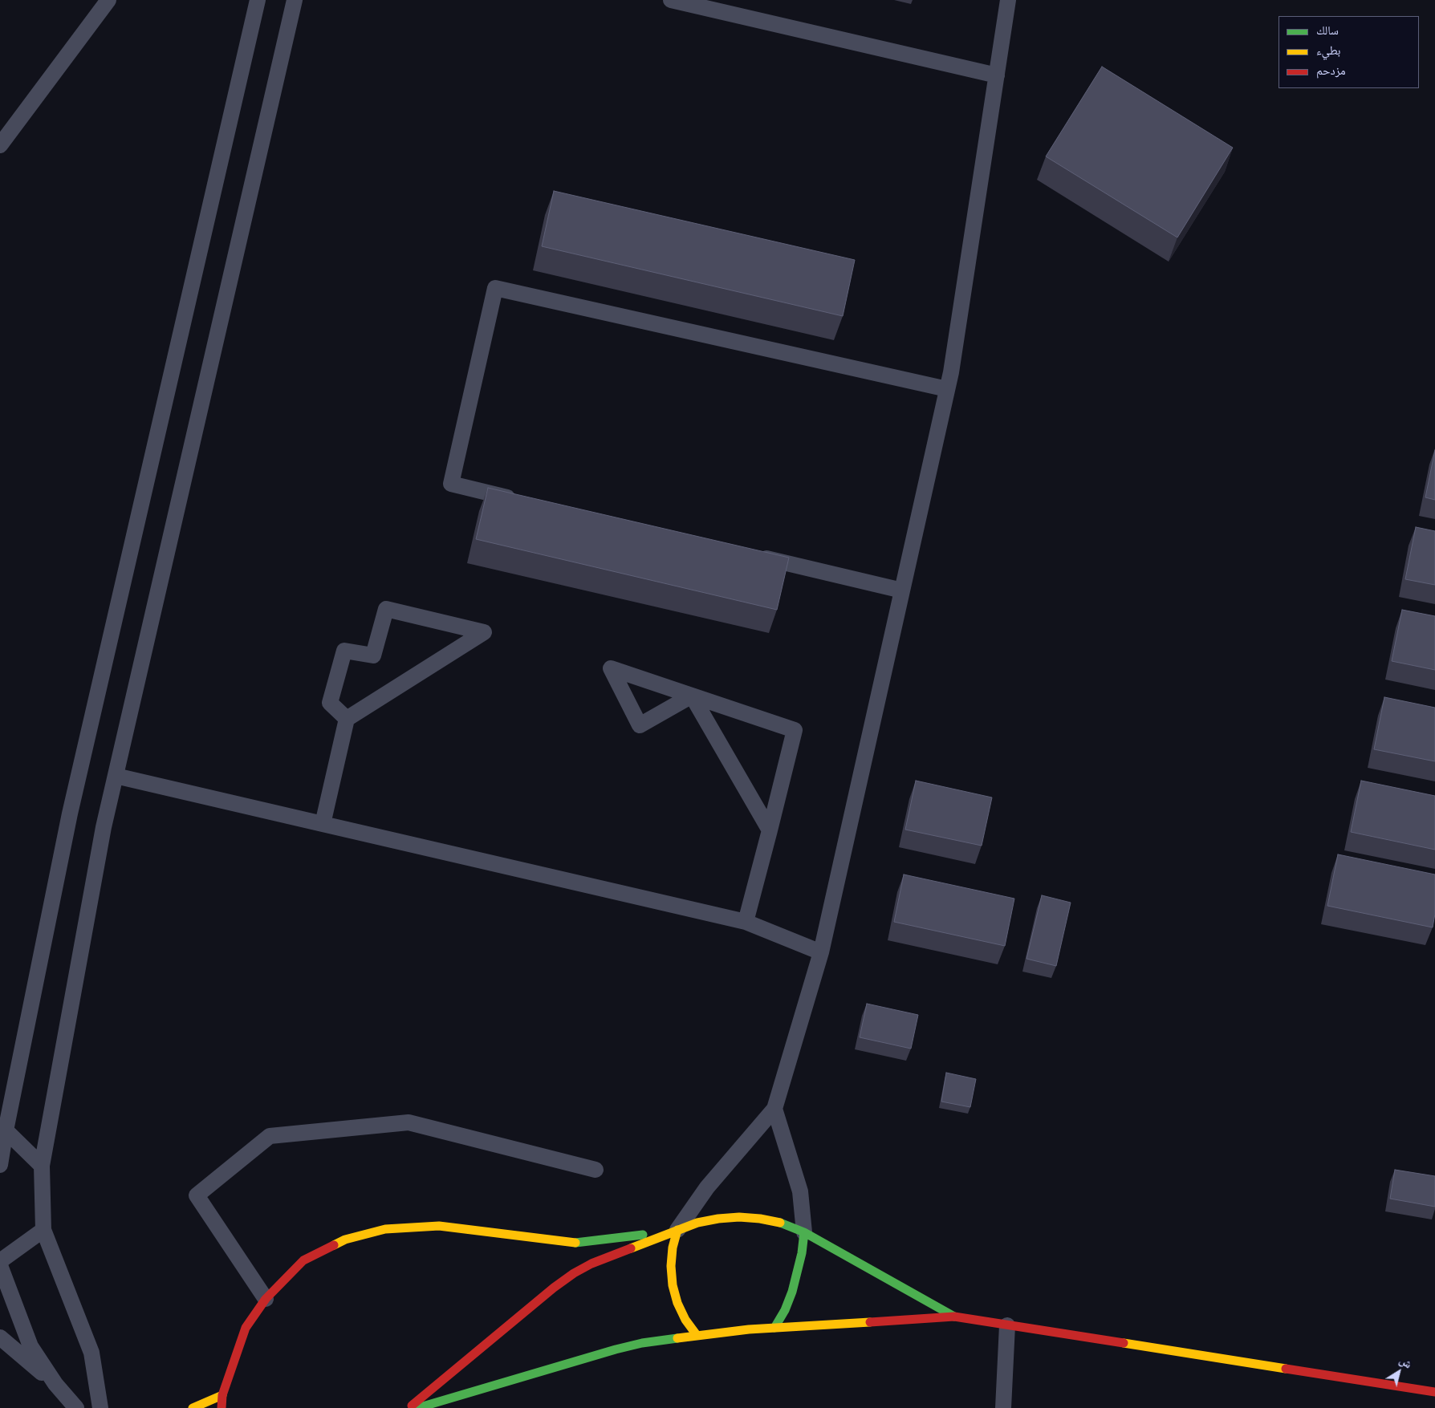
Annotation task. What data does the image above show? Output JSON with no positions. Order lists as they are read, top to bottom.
{
  "legend": ["سالك", "بطيء", "مزدحم"],
  "north": "top right"
}
